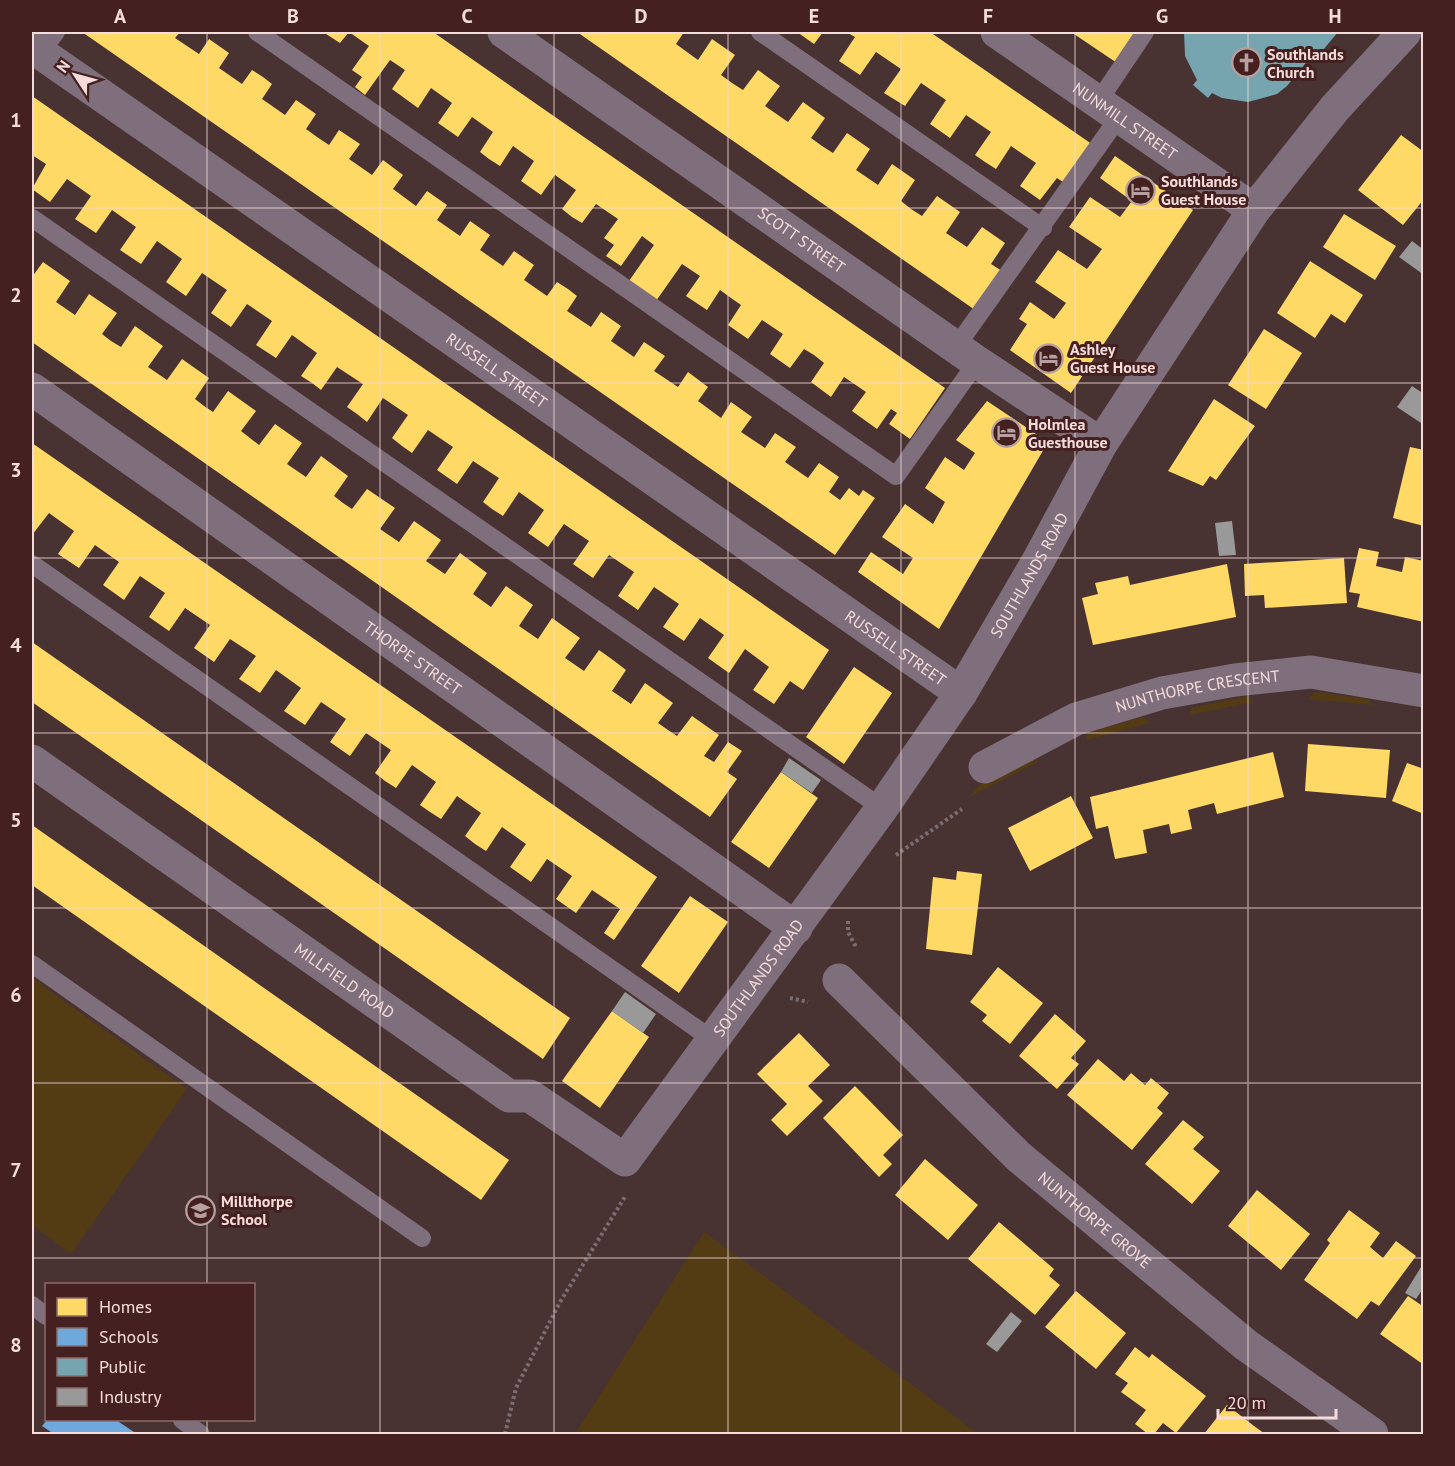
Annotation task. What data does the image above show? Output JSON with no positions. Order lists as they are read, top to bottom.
{
  "streets": {
    "street": [
      "NUNMILL STREET",
      "SCOTT STREET",
      "RUSSELL STREET",
      "SOUTHLANDS ROAD",
      "THORPE STREET",
      "NUNTHORPE CRESCENT",
      "MILLFIELD ROAD",
      "NUNTHORPE GROVE"
    ]
  },
  "crossings": [
    ["NUNMILL STREET", "SOUTHLANDS ROAD"],
    ["SCOTT STREET", "SOUTHLANDS ROAD"],
    ["RUSSELL STREET", "SOUTHLANDS ROAD"],
    ["SOUTHLANDS ROAD", "THORPE STREET"],
    ["SOUTHLANDS ROAD", "MILLFIELD ROAD"]
  ],
  "places": {
    "church": ["Southlands Church"],
    "hotel": ["Southlands Guest House", "Ashley Guest House", "Holmlea Guesthouse"],
    "school or university": ["Millthorpe School"]
  },
  "legend": [
    "Homes",
    "Schools",
    "Public",
    "Industry"
  ],
  "scale_bar": "20 m",
  "north": "top left",
  "grid": {
    "columns": [
      "A",
      "B",
      "C",
      "D",
      "E",
      "F",
      "G",
      "H"
    ],
    "rows": [
      "1",
      "2",
      "3",
      "4",
      "5",
      "6",
      "7",
      "8"
    ]
  }
}
